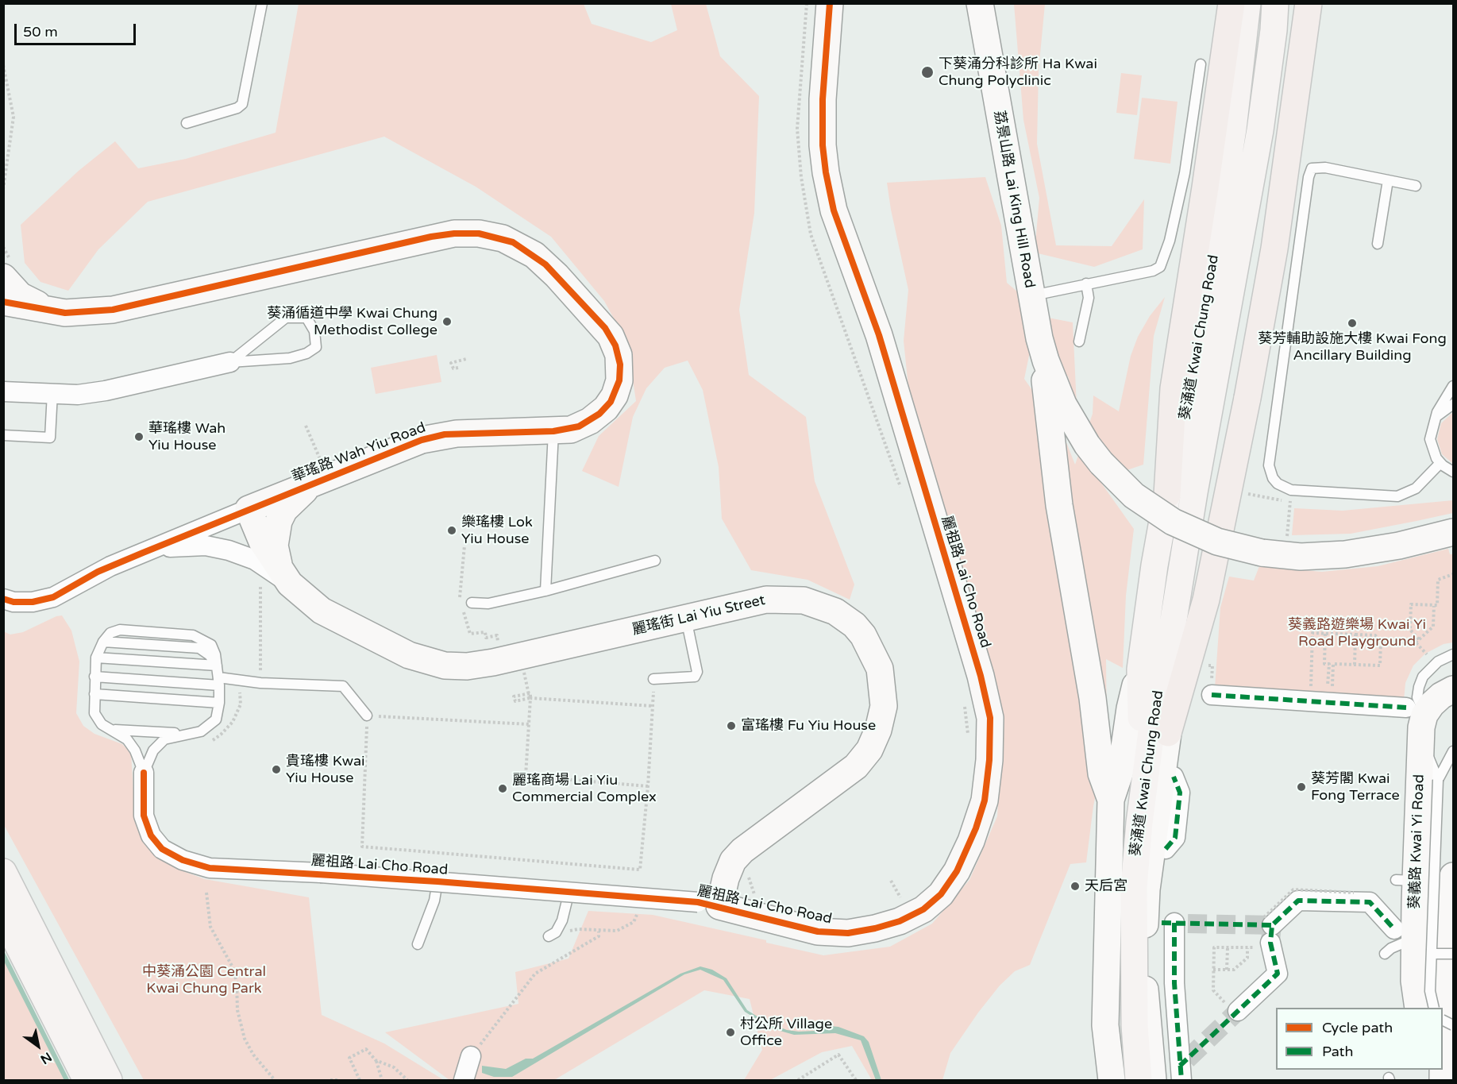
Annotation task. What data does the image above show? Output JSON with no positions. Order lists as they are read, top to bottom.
{
  "streets": {
    "main road": ["葵涌道 Kwai Chung Road"],
    "street": [
      "荔景山路 Lai King Hill Road",
      "華瑤路 Wah Yiu Road",
      "麗祖路 Lai Cho Road",
      "麗瑤街 Lai Yiu Street",
      "葵義路 Kwai Yi Road"
    ]
  },
  "crossings": [
    ["華瑤路 Wah Yiu Road", "麗瑤街 Lai Yiu Street"],
    ["麗祖路 Lai Cho Road", "麗瑤街 Lai Yiu Street"]
  ],
  "parks": ["葵義路遊樂場 Kwai Yi Road Playground", "中葵涌公園 Central Kwai Chung Park"],
  "places": [
    "下葵涌分科診所 Ha Kwai Chung Polyclinic",
    "葵涌循道中學 Kwai Chung Methodist College",
    "葵芳輔助設施大樓 Kwai Fong Ancillary Building",
    "華瑤樓 Wah Yiu House",
    "樂瑤樓 Lok Yiu House",
    "富瑤樓 Fu Yiu House",
    "貴瑤樓 Kwai Yiu House",
    "葵芳閣 Kwai Fong Terrace",
    "麗瑤商場 Lai Yiu Commercial Complex",
    "天后宮",
    "村公所 Village Office"
  ],
  "legend": ["Cycle path", "Path"],
  "scale_bar": "50 m",
  "north": "bottom right"
}
